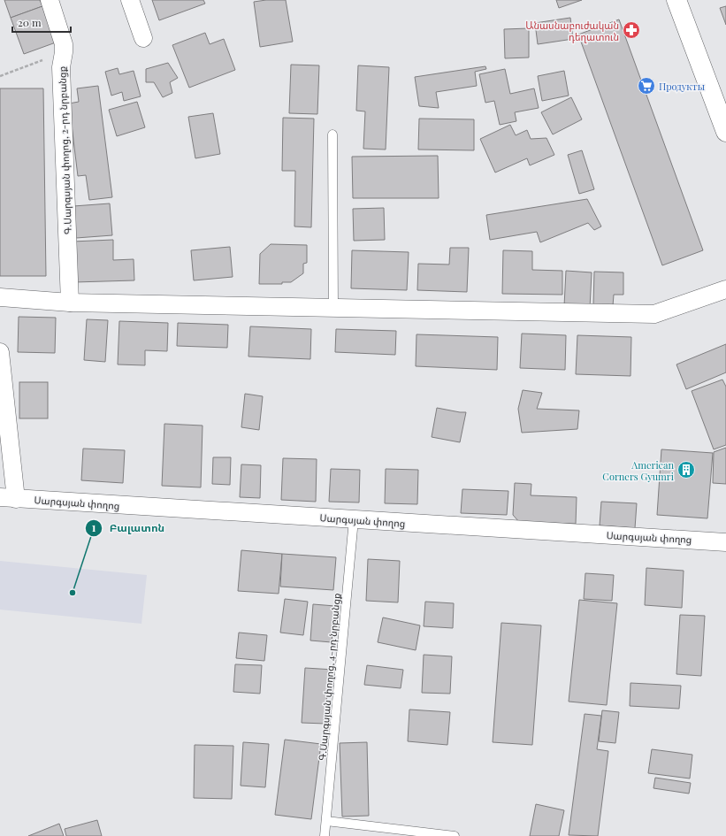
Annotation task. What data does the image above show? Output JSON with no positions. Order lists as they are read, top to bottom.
{
  "streets": {
    "street": ["Գ.Սարգսյան փողոց, 2-րդ նրբանցք", "Սարգսյան փողոց"],
    "lane": ["Գ.Սարգսյան փողոց, 4-րդ նրբանցք"]
  },
  "crossings": [
    ["Սարգսյան փողոց", "Գ.Սարգսյան փողոց, 4-րդ նրբանցք"]
  ],
  "places": {
    "pharmacy": ["Անասնաբուժական դեղատուն"],
    "supermarket": ["Продукты"],
    "building": ["American Corners Gyumri"],
    "other": ["Բալատոն"]
  },
  "scale_bar": "20 m"
}
